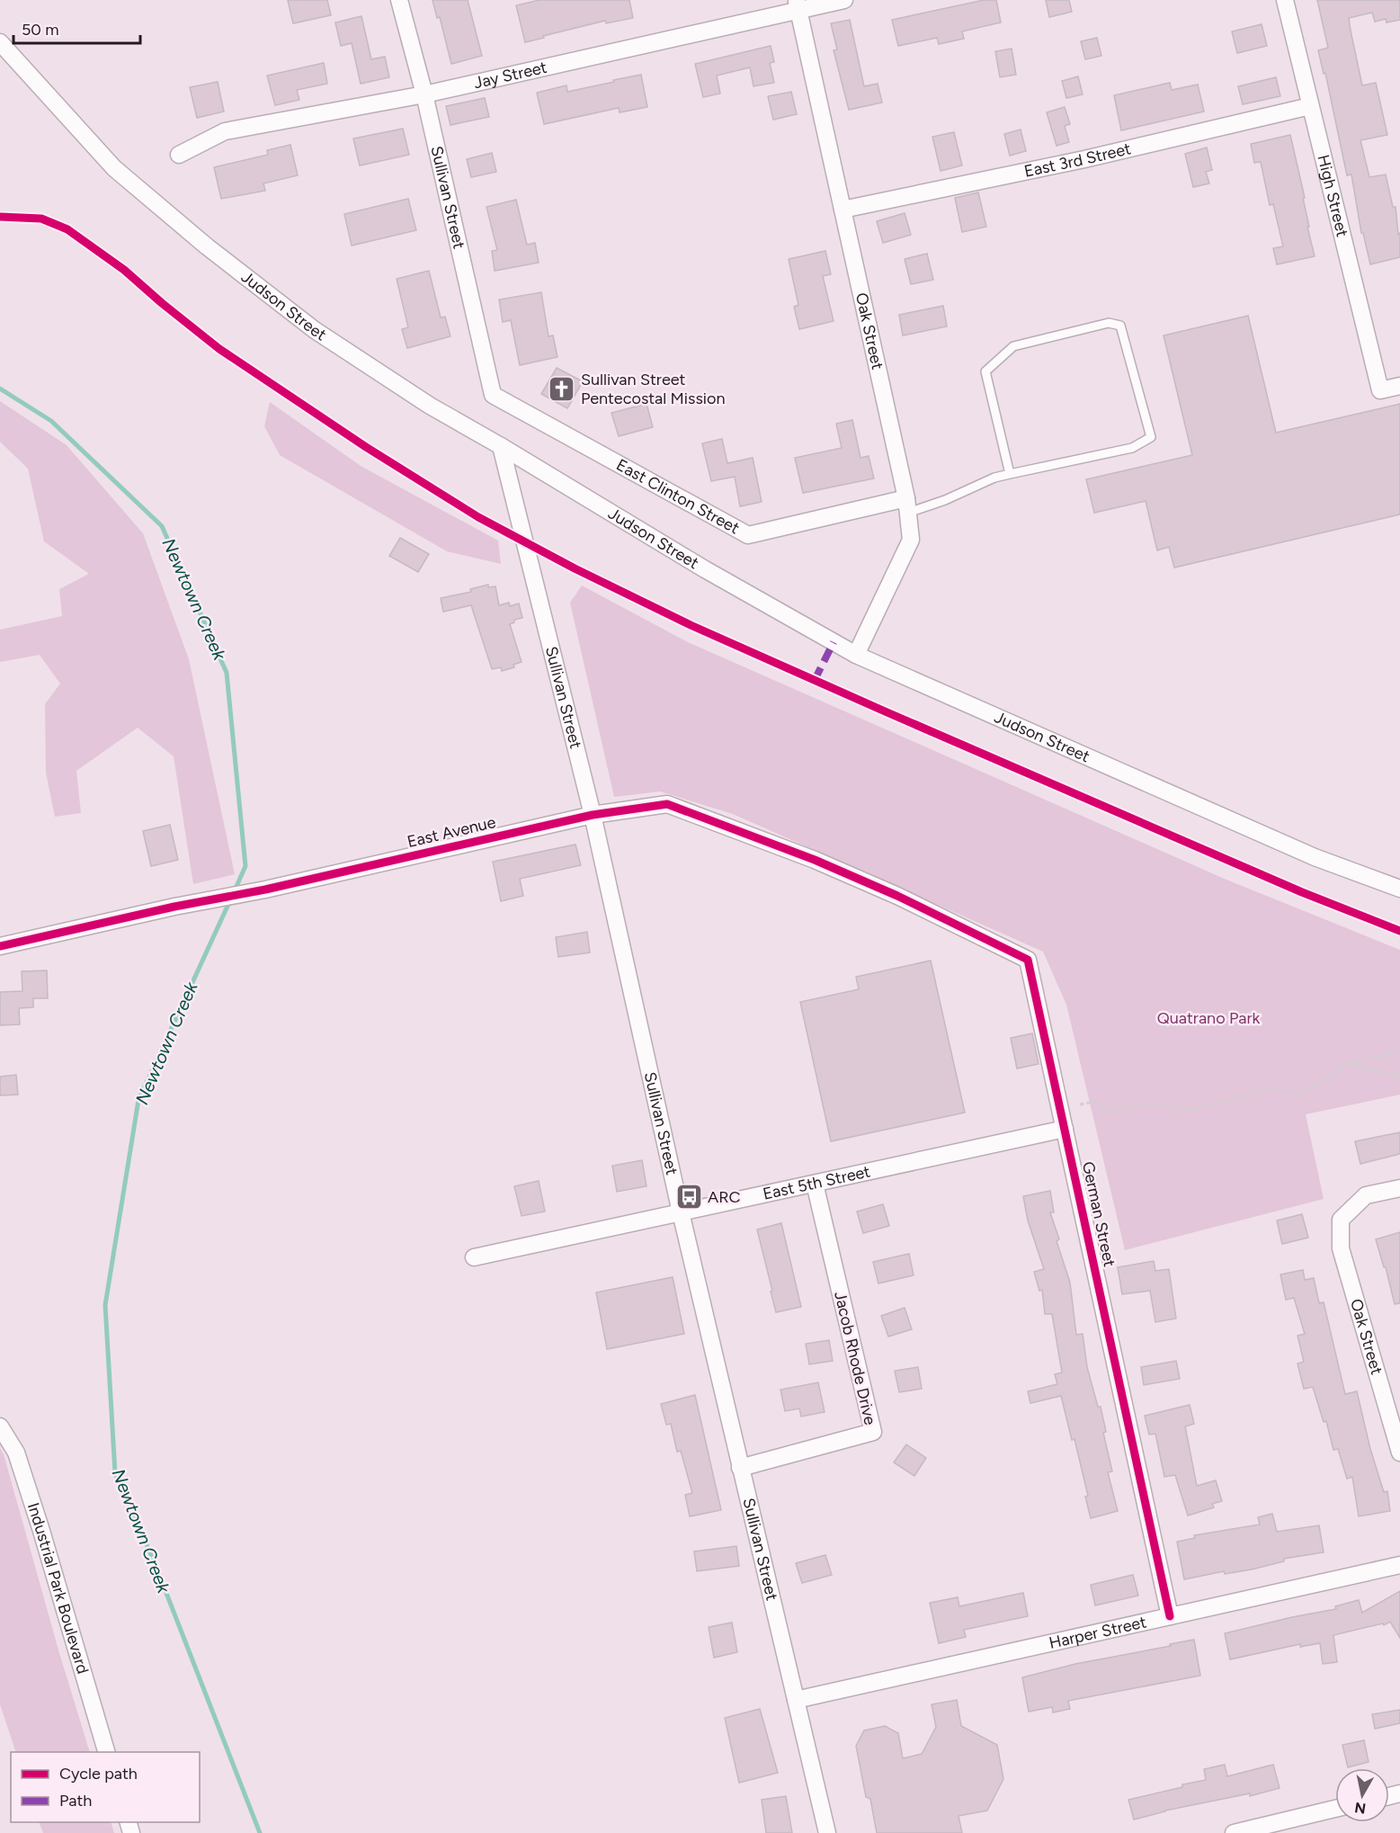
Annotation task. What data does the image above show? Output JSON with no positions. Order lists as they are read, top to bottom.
{
  "streets": {
    "street": [
      "Jay Street",
      "East 3rd Street",
      "High Street",
      "Sullivan Street",
      "Judson Street",
      "Oak Street",
      "East Clinton Street",
      "East Avenue",
      "East 5th Street",
      "German Street",
      "Jacob Rhode Drive",
      "Industrial Park Boulevard",
      "Harper Street"
    ]
  },
  "crossings": [
    ["Jay Street", "Sullivan Street"],
    ["Jay Street", "Oak Street"],
    ["East 3rd Street", "High Street"],
    ["East 3rd Street", "Oak Street"],
    ["Sullivan Street", "Judson Street"],
    ["Sullivan Street", "East Clinton Street"],
    ["Sullivan Street", "East Avenue"],
    ["Sullivan Street", "East 5th Street"],
    ["Sullivan Street", "Jacob Rhode Drive"],
    ["Sullivan Street", "Harper Street"],
    ["Judson Street", "Oak Street"],
    ["Oak Street", "East Clinton Street"],
    ["East Avenue", "German Street"],
    ["East 5th Street", "German Street"],
    ["East 5th Street", "Jacob Rhode Drive"],
    ["German Street", "Harper Street"]
  ],
  "water": ["Newtown Creek"],
  "parks": ["Quatrano Park"],
  "places": {
    "church": ["Sullivan Street Pentecostal Mission"],
    "bus stop": ["ARC"]
  },
  "legend": ["Cycle path", "Path"],
  "scale_bar": "50 m",
  "north": "bottom"
}
